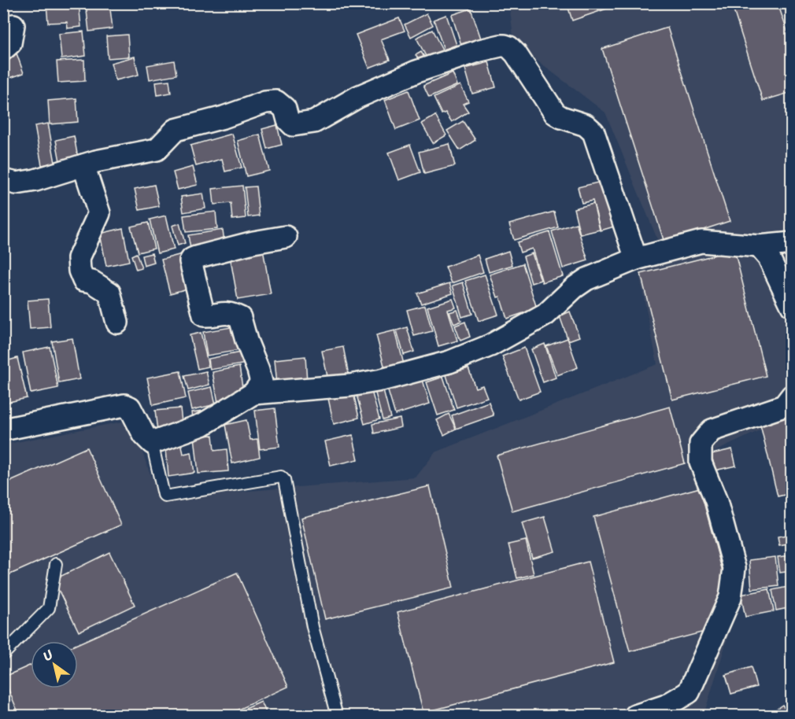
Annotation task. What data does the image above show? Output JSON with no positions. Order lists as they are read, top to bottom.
{
  "north": "top left"
}
